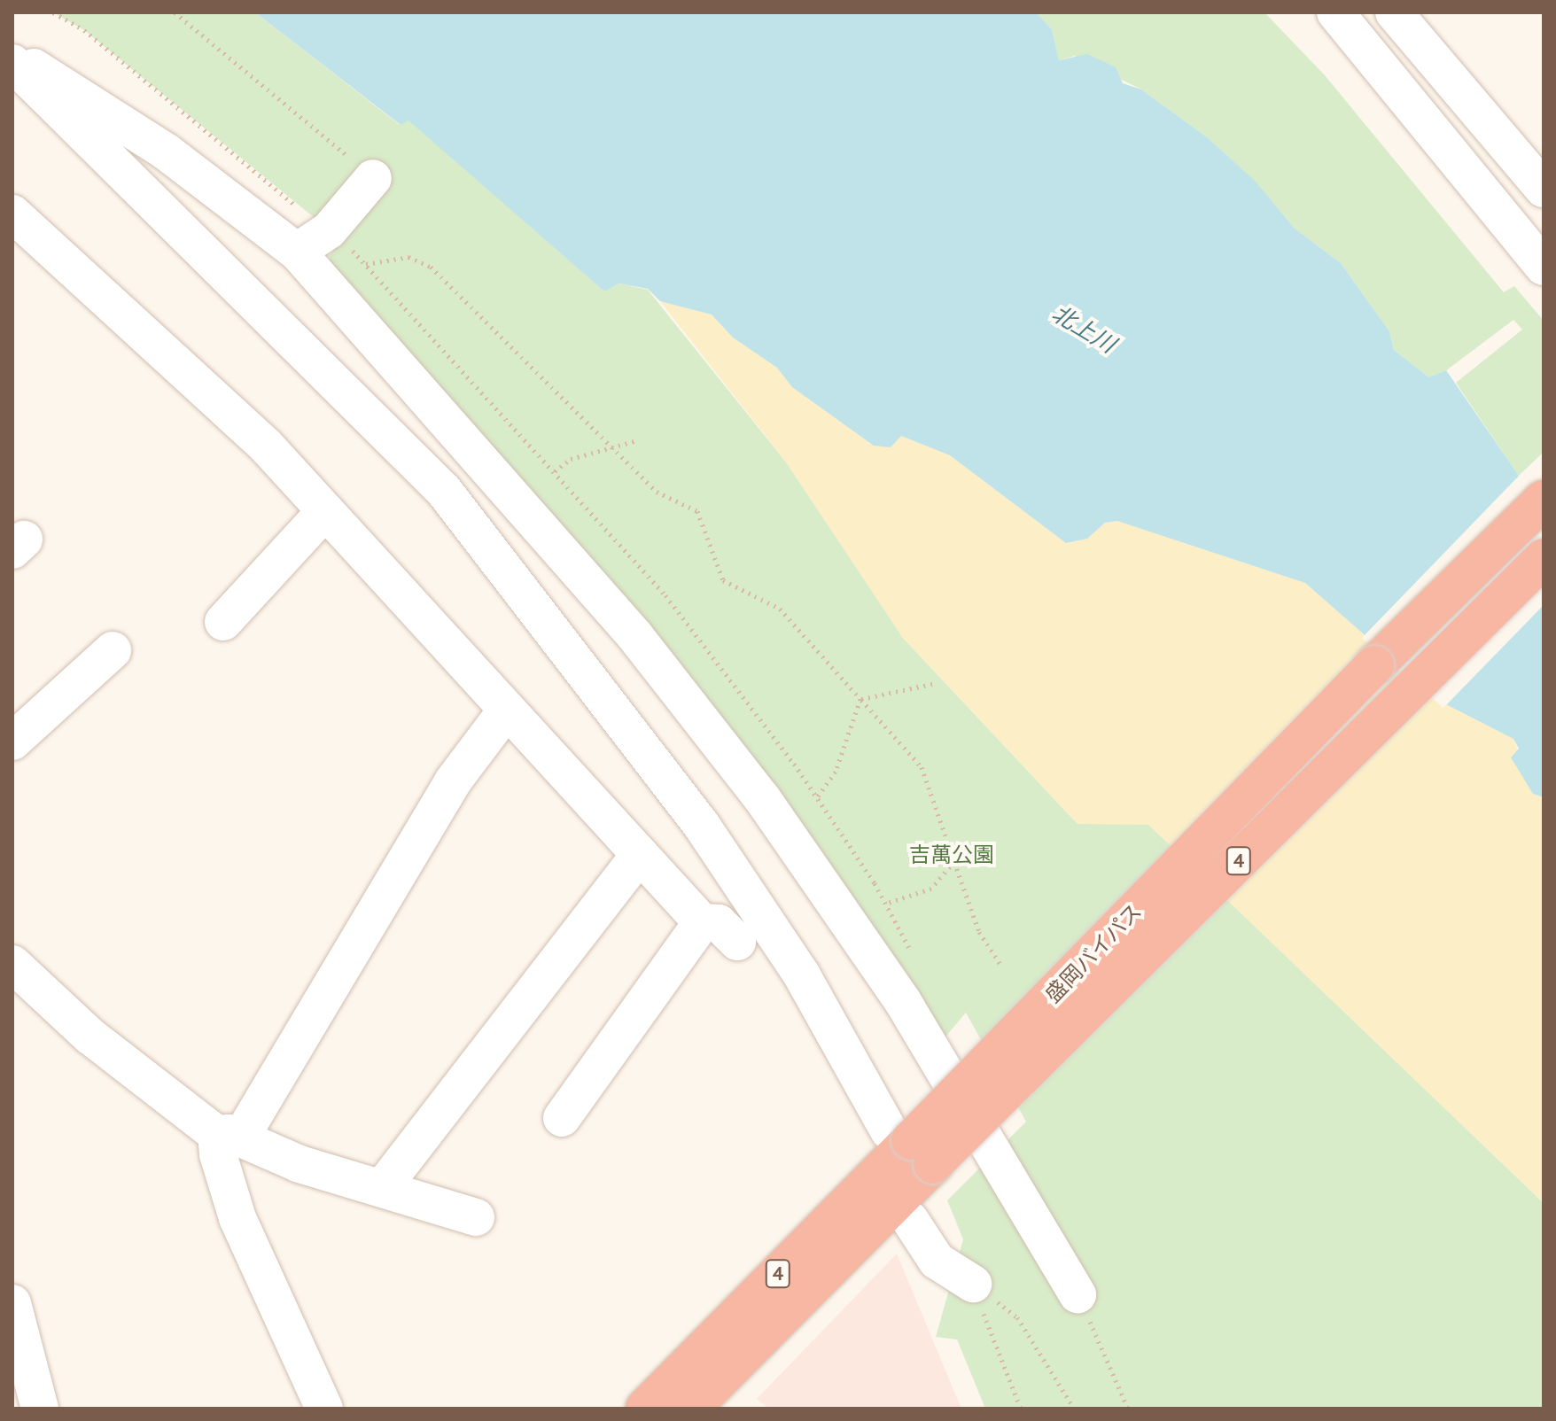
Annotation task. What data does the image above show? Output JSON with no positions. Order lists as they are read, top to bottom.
{
  "streets": {
    "highway": ["4", "盛岡バイパス"]
  },
  "water": ["北上川"],
  "parks": ["吉萬公園"]
}
